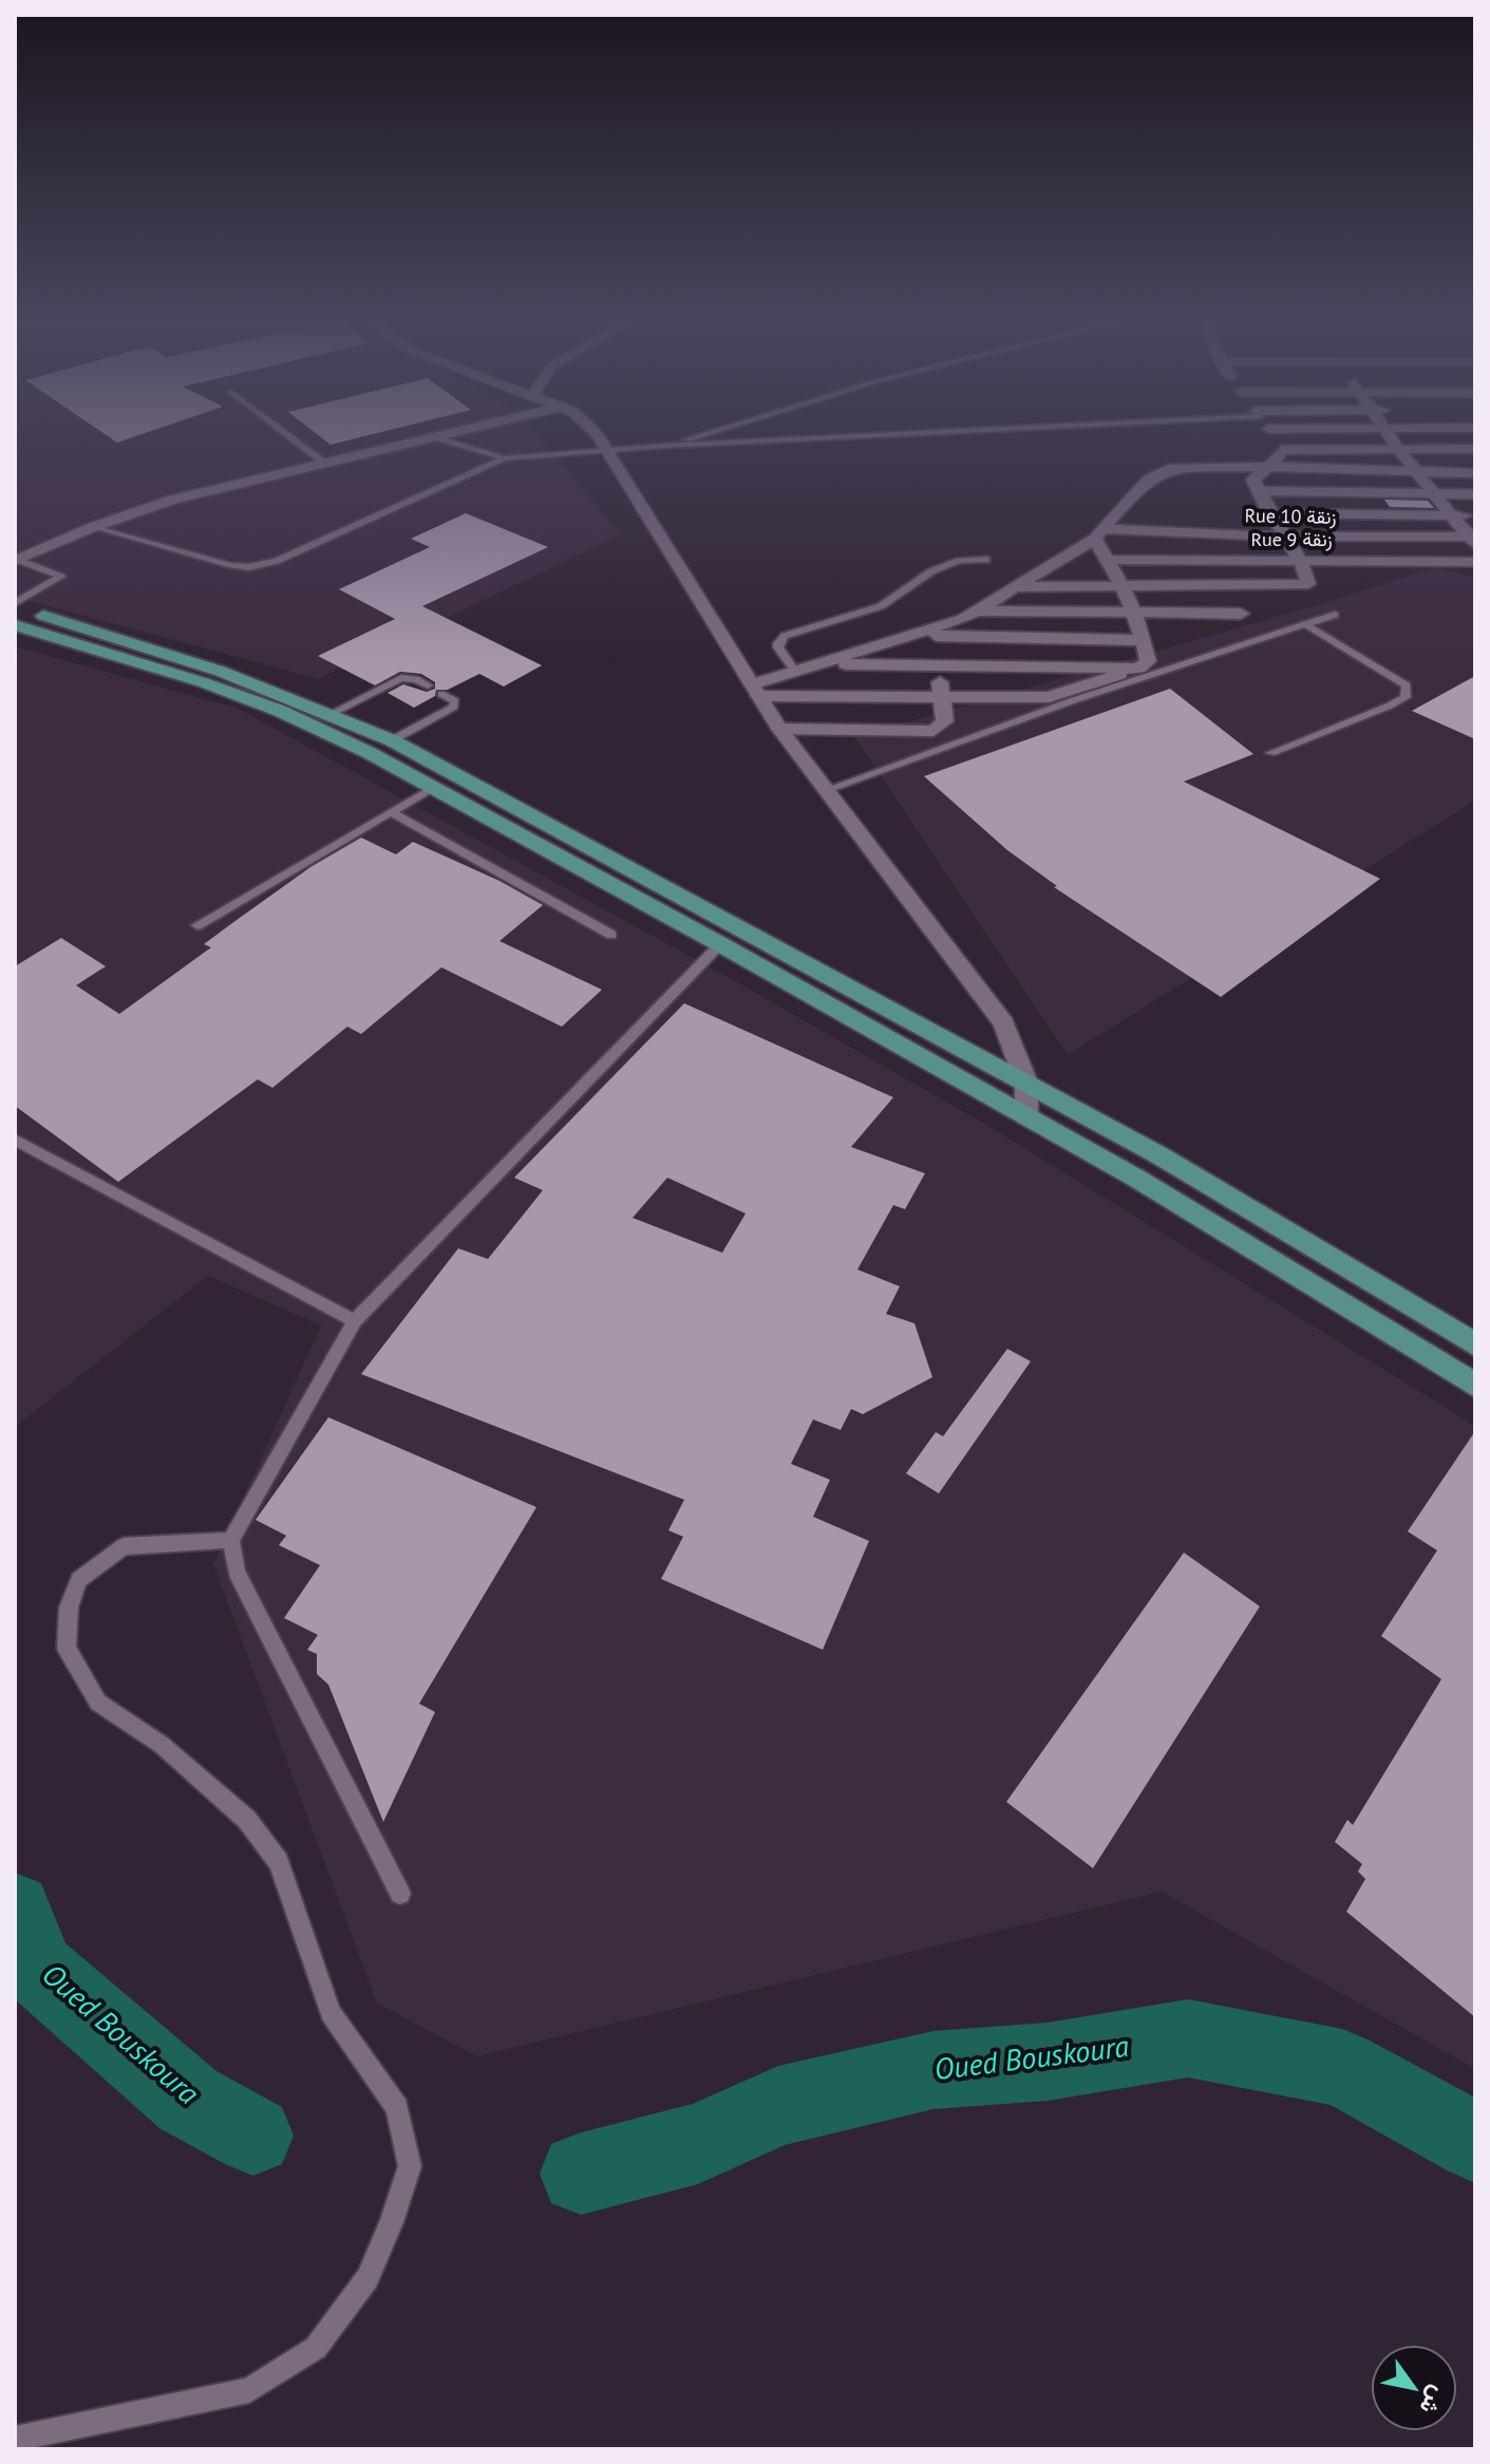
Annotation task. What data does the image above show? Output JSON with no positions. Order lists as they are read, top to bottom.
{
  "streets": {
    "street": ["Rue 10 زنقة", "Rue 9 زنقة"]
  },
  "water": ["Oued Bouskoura"],
  "north": "bottom right"
}
